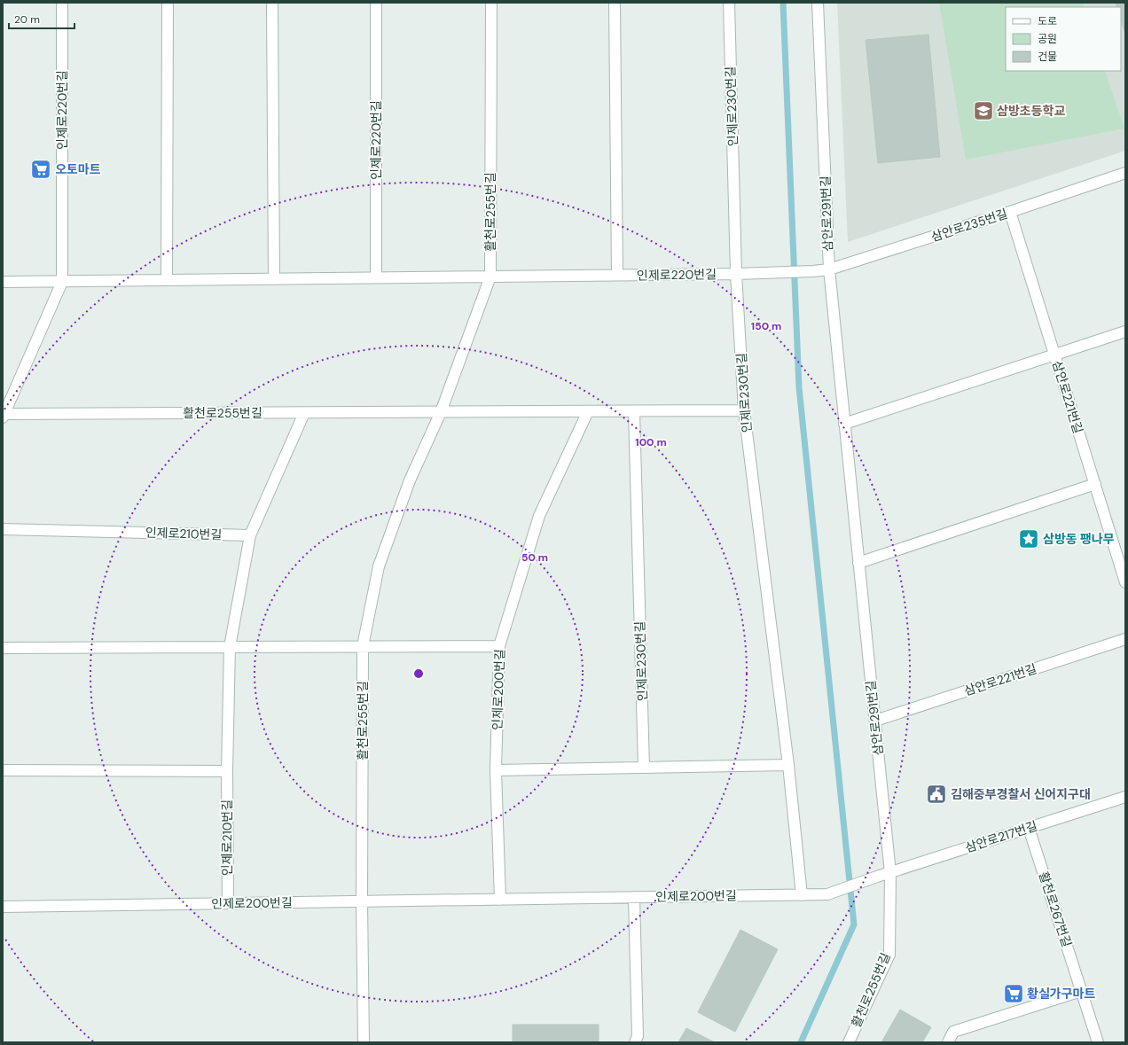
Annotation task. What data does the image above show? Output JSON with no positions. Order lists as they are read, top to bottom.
{
  "streets": {
    "street": [
      "인제로230번길",
      "인제로220번길",
      "활천로255번길",
      "삼안로291번길",
      "삼안로235번길",
      "삼안로221번길",
      "인제로210번길",
      "인제로200번길",
      "삼안로217번길",
      "활천로267번길"
    ]
  },
  "crossings": [
    ["인제로230번길", "인제로220번길"],
    ["인제로230번길", "활천로255번길"],
    ["인제로230번길", "삼안로235번길"],
    ["인제로230번길", "인제로200번길"],
    ["인제로220번길", "활천로255번길"],
    ["인제로220번길", "삼안로235번길"],
    ["활천로255번길", "삼안로291번길"],
    ["활천로255번길", "인제로200번길"],
    ["활천로255번길", "삼안로217번길"],
    ["삼안로291번길", "삼안로235번길"],
    ["삼안로291번길", "삼안로221번길"],
    ["삼안로291번길", "삼안로217번길"],
    ["삼안로235번길", "삼안로221번길"],
    ["인제로210번길", "인제로200번길"],
    ["인제로200번길", "삼안로217번길"],
    ["삼안로217번길", "활천로267번길"]
  ],
  "places": {
    "school or university": ["삼방초등학교"],
    "supermarket": ["오토마트", "황실가구마트"],
    "place": ["삼방동 팽나무"],
    "public building": ["김해중부경찰서 신어지구대"]
  },
  "legend": ["도로", "공원", "건물"],
  "scale_bar": "20 m",
  "rings": ["150 m", "100 m", "50 m"]
}
